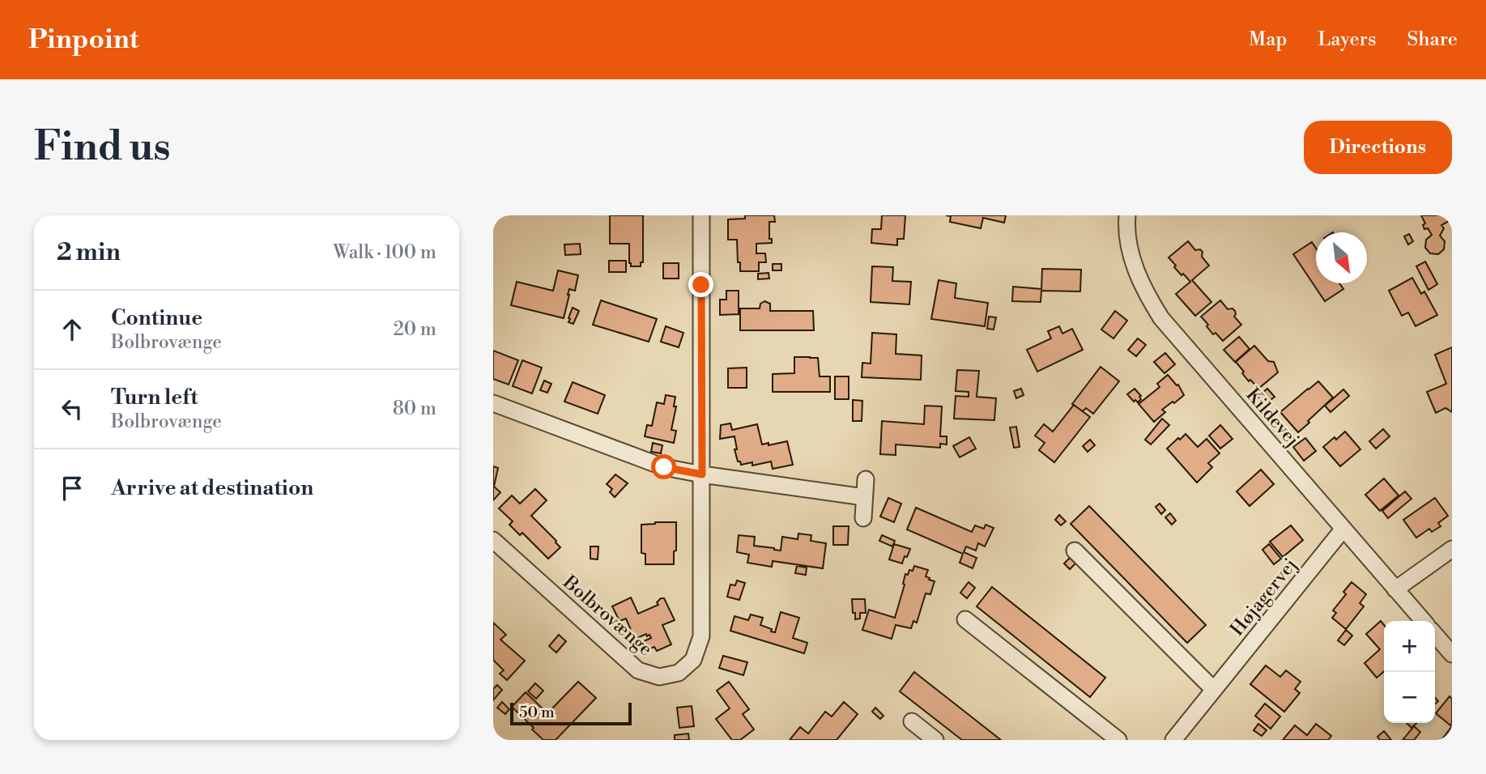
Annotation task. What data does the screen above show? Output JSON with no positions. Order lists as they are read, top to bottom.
{
  "streets": {
    "street": ["Kildevej", "Højagervej", "Bolbrovænge"]
  },
  "crossings": [
    ["Kildevej", "Højagervej"]
  ],
  "scale_bar": "50 m",
  "north": "bottom right",
  "page": {
    "header": "Pinpoint",
    "nav": ["Map", "Layers", "Share"],
    "buttons": "Directions",
    "title": "Find us",
    "heading": ["2 min", "Walk · 100 m"],
    "list": [
      ["Continue", "Bolbrovænge", "20 m"],
      ["Turn left", "Bolbrovænge", "80 m"],
      "Arrive at destination"
    ],
    "map_buttons": ["+", "−"],
    "scale": "50 m"
  }
}
